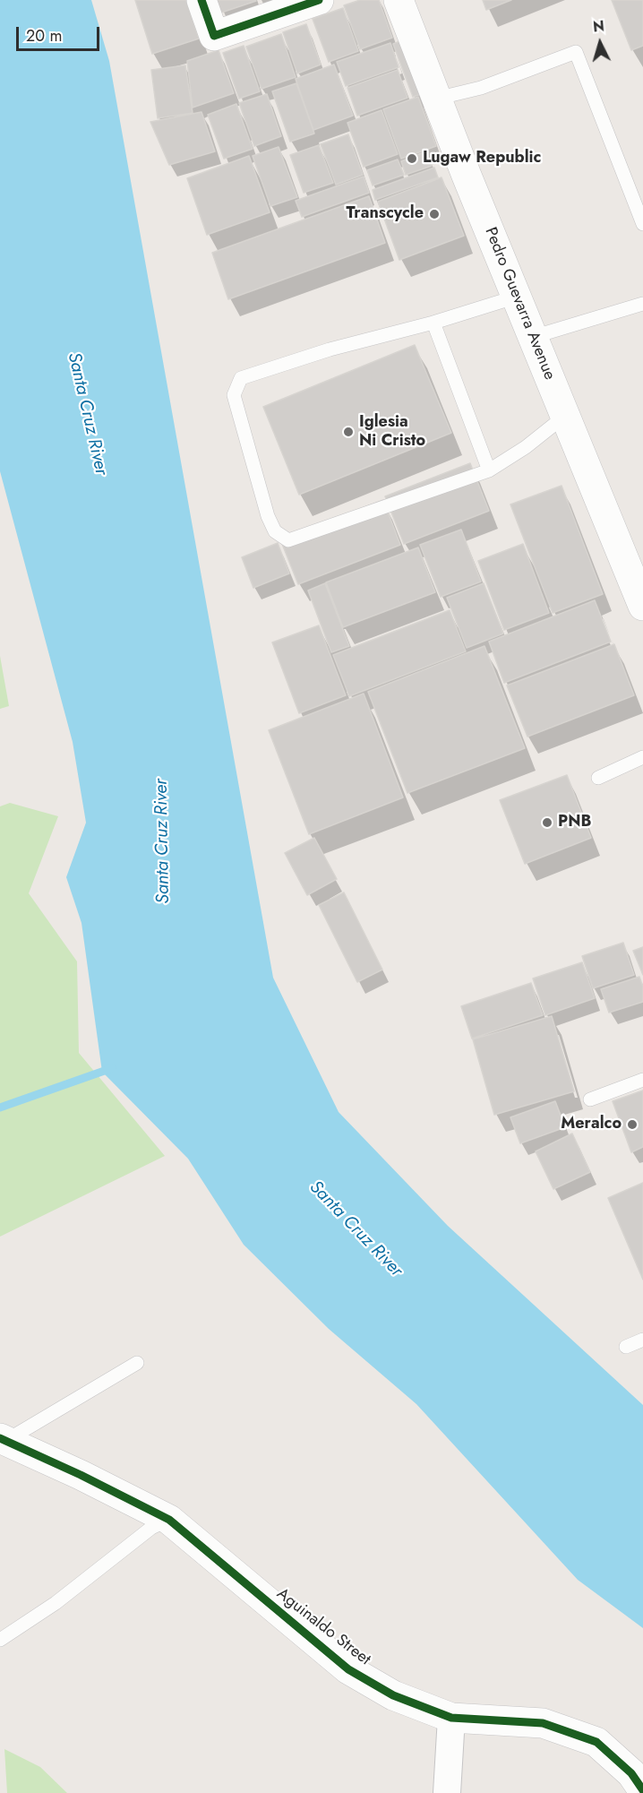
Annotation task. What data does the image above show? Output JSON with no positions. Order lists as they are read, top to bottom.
{
  "streets": {
    "street": ["Pedro Guevarra Avenue", "Aguinaldo Street"]
  },
  "water": ["Santa Cruz River"],
  "places": [
    "Lugaw Republic",
    "Transcycle",
    "Iglesia Ni Cristo",
    "PNB",
    "Meralco"
  ],
  "scale_bar": "20 m",
  "north": "top"
}
